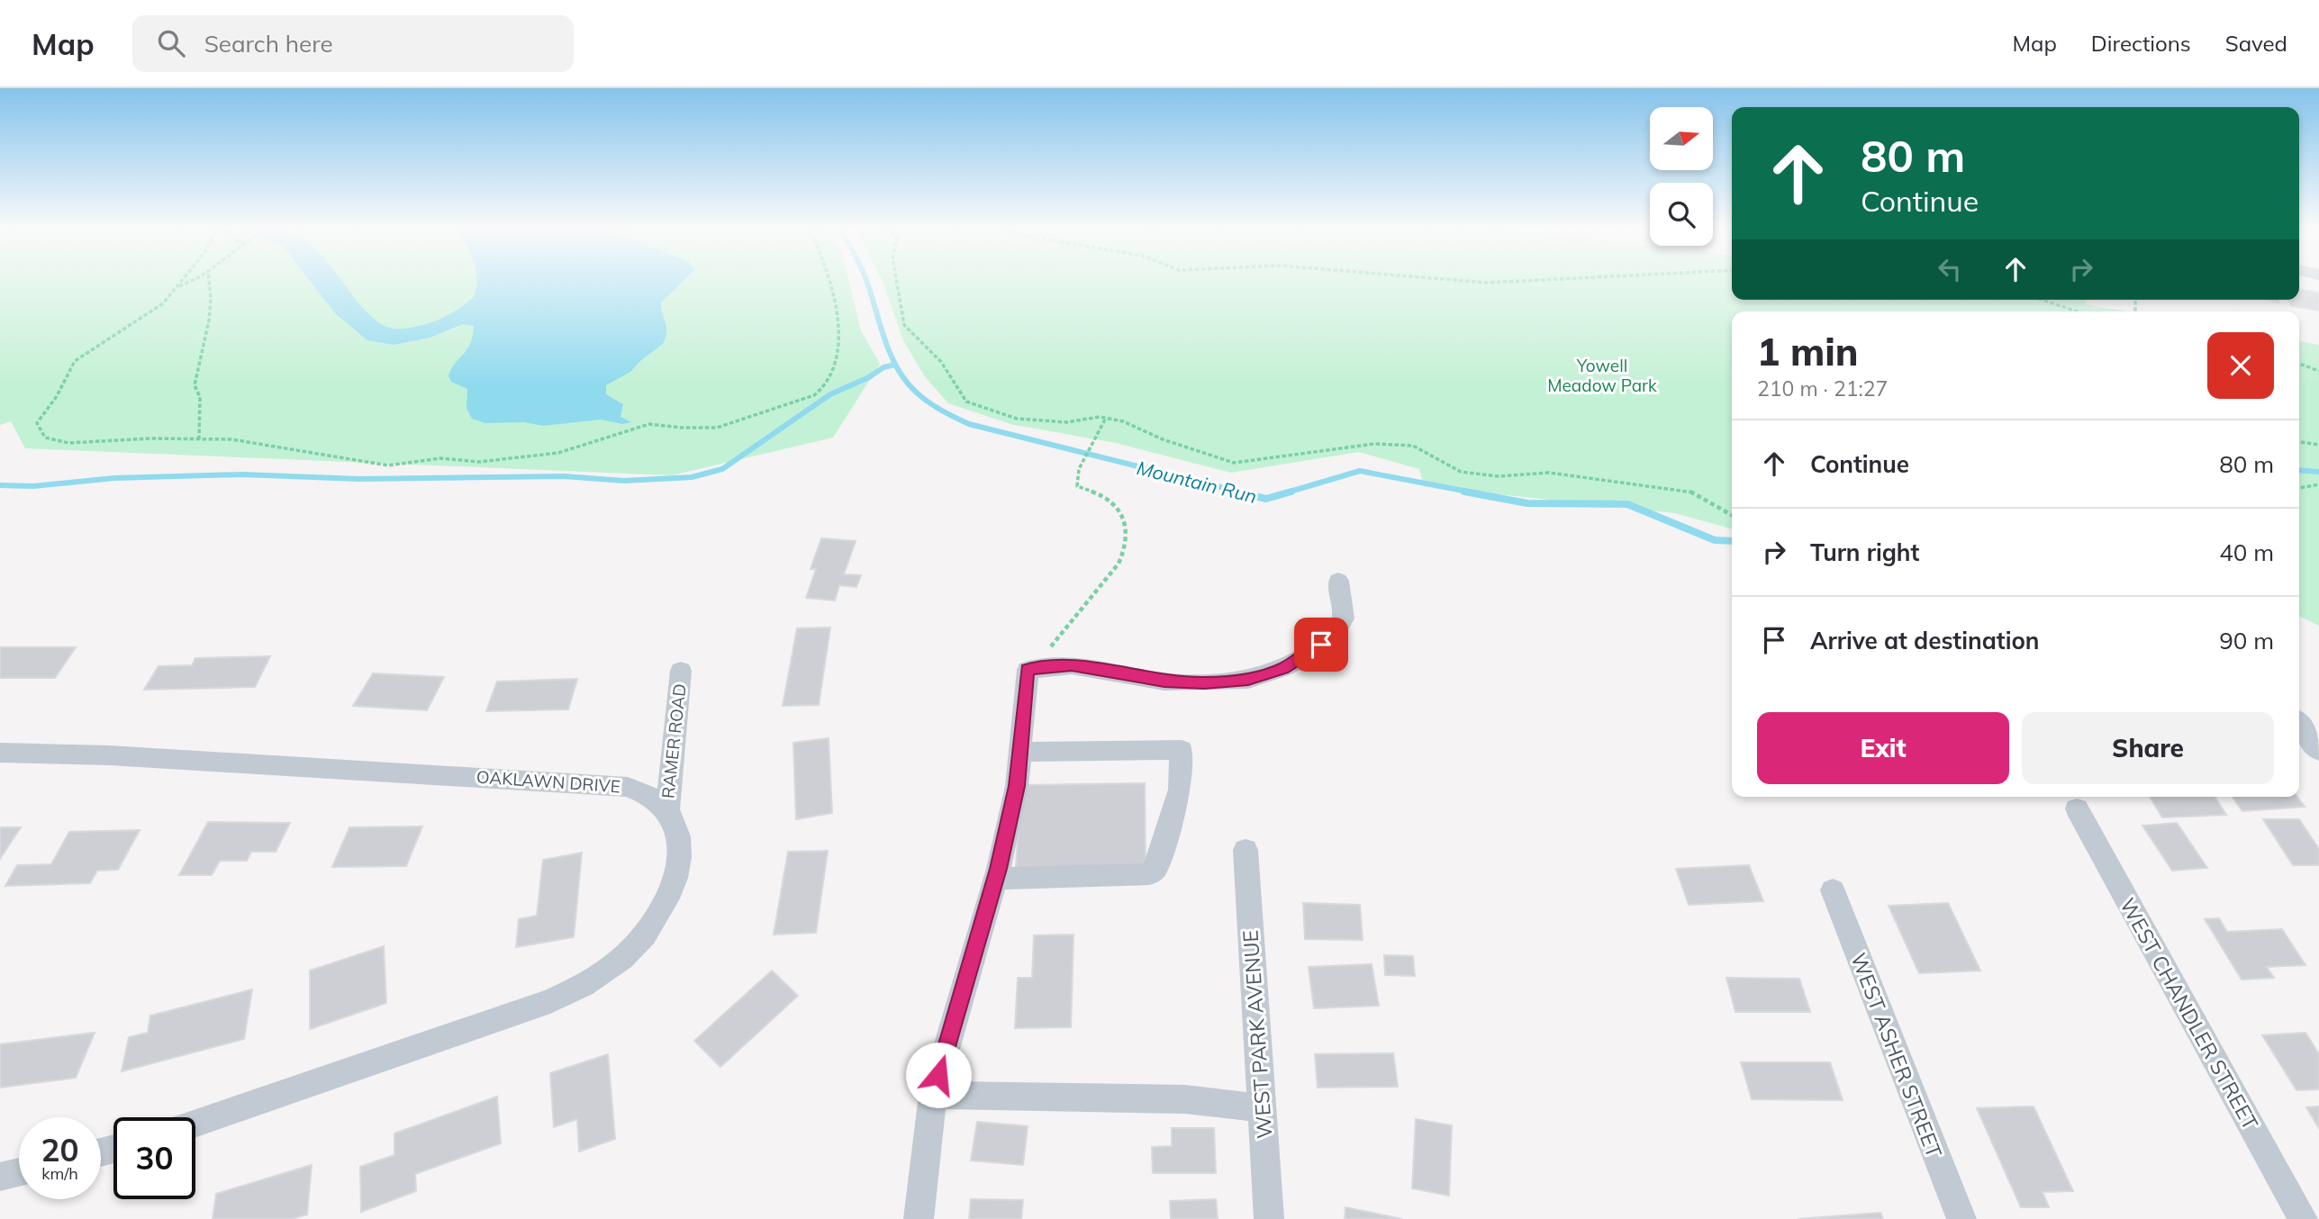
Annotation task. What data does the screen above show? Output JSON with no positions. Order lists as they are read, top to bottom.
{
  "streets": {
    "street": [
      "RAMER ROAD",
      "OAKLAWN DRIVE",
      "WEST CHANDLER STREET",
      "WEST PARK AVENUE",
      "WEST ASHER STREET"
    ]
  },
  "crossings": [
    ["RAMER ROAD", "OAKLAWN DRIVE"]
  ],
  "water": ["Mountain Run"],
  "parks": ["Yowell Meadow Park"],
  "north": "right",
  "page": {
    "header": "Map",
    "search": "Search here",
    "nav": ["Map", "Directions", "Saved"],
    "turn": ["80 m", "Continue"],
    "heading": ["1 min", "210 m · 21:27"],
    "list": [
      {
        "name": "Continue",
        "value": "80 m"
      },
      {
        "name": "Turn right",
        "value": "40 m"
      },
      {
        "name": "Arrive at destination",
        "value": "90 m"
      }
    ],
    "buttons": ["Exit", "Share"],
    "speed": "20 km/h",
    "limit": "30"
  }
}
